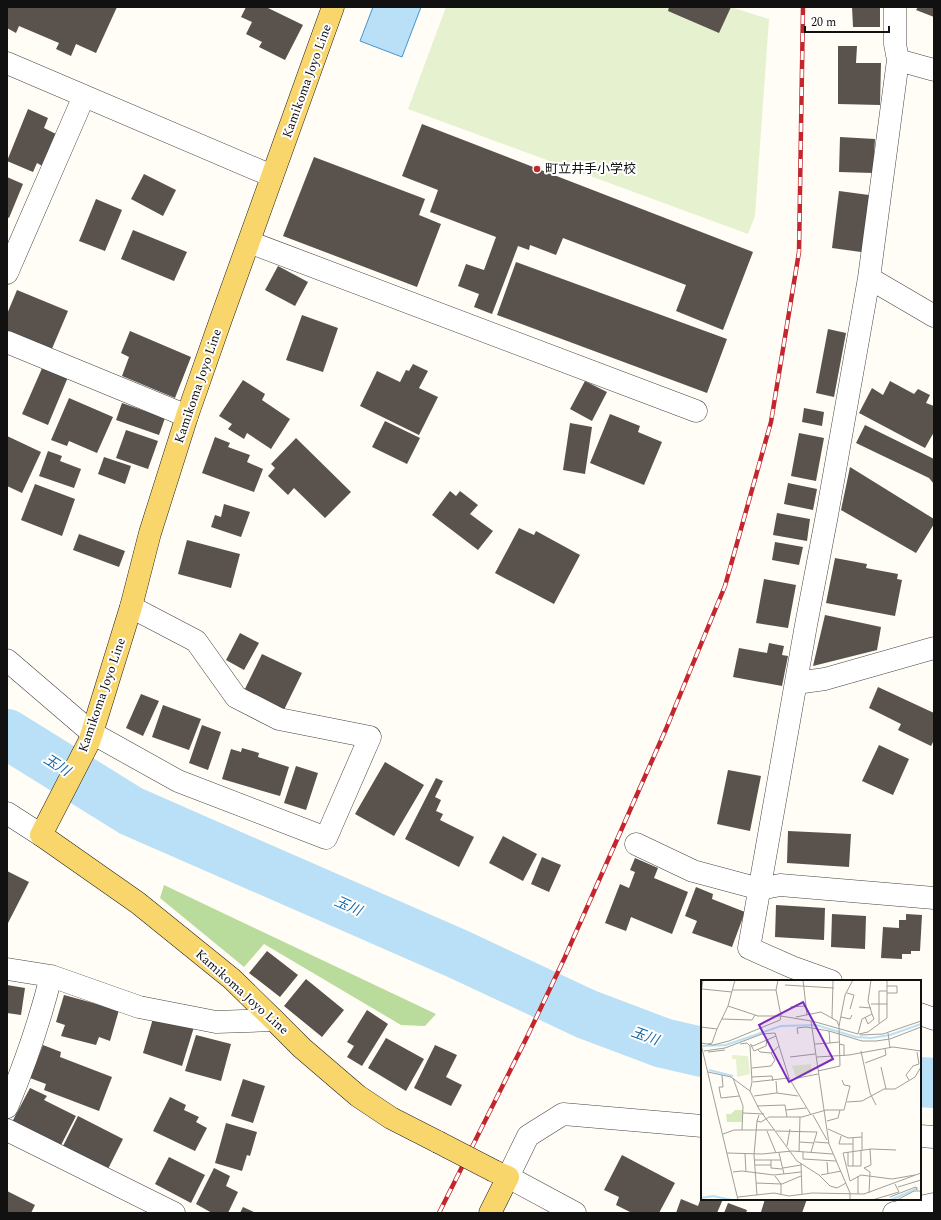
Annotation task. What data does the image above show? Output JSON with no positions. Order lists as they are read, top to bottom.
{
  "streets": {
    "main road": ["Kamikoma Joyo Line"]
  },
  "water": ["玉川"],
  "places": ["町立井手小学校"],
  "scale_bar": "20 m"
}
